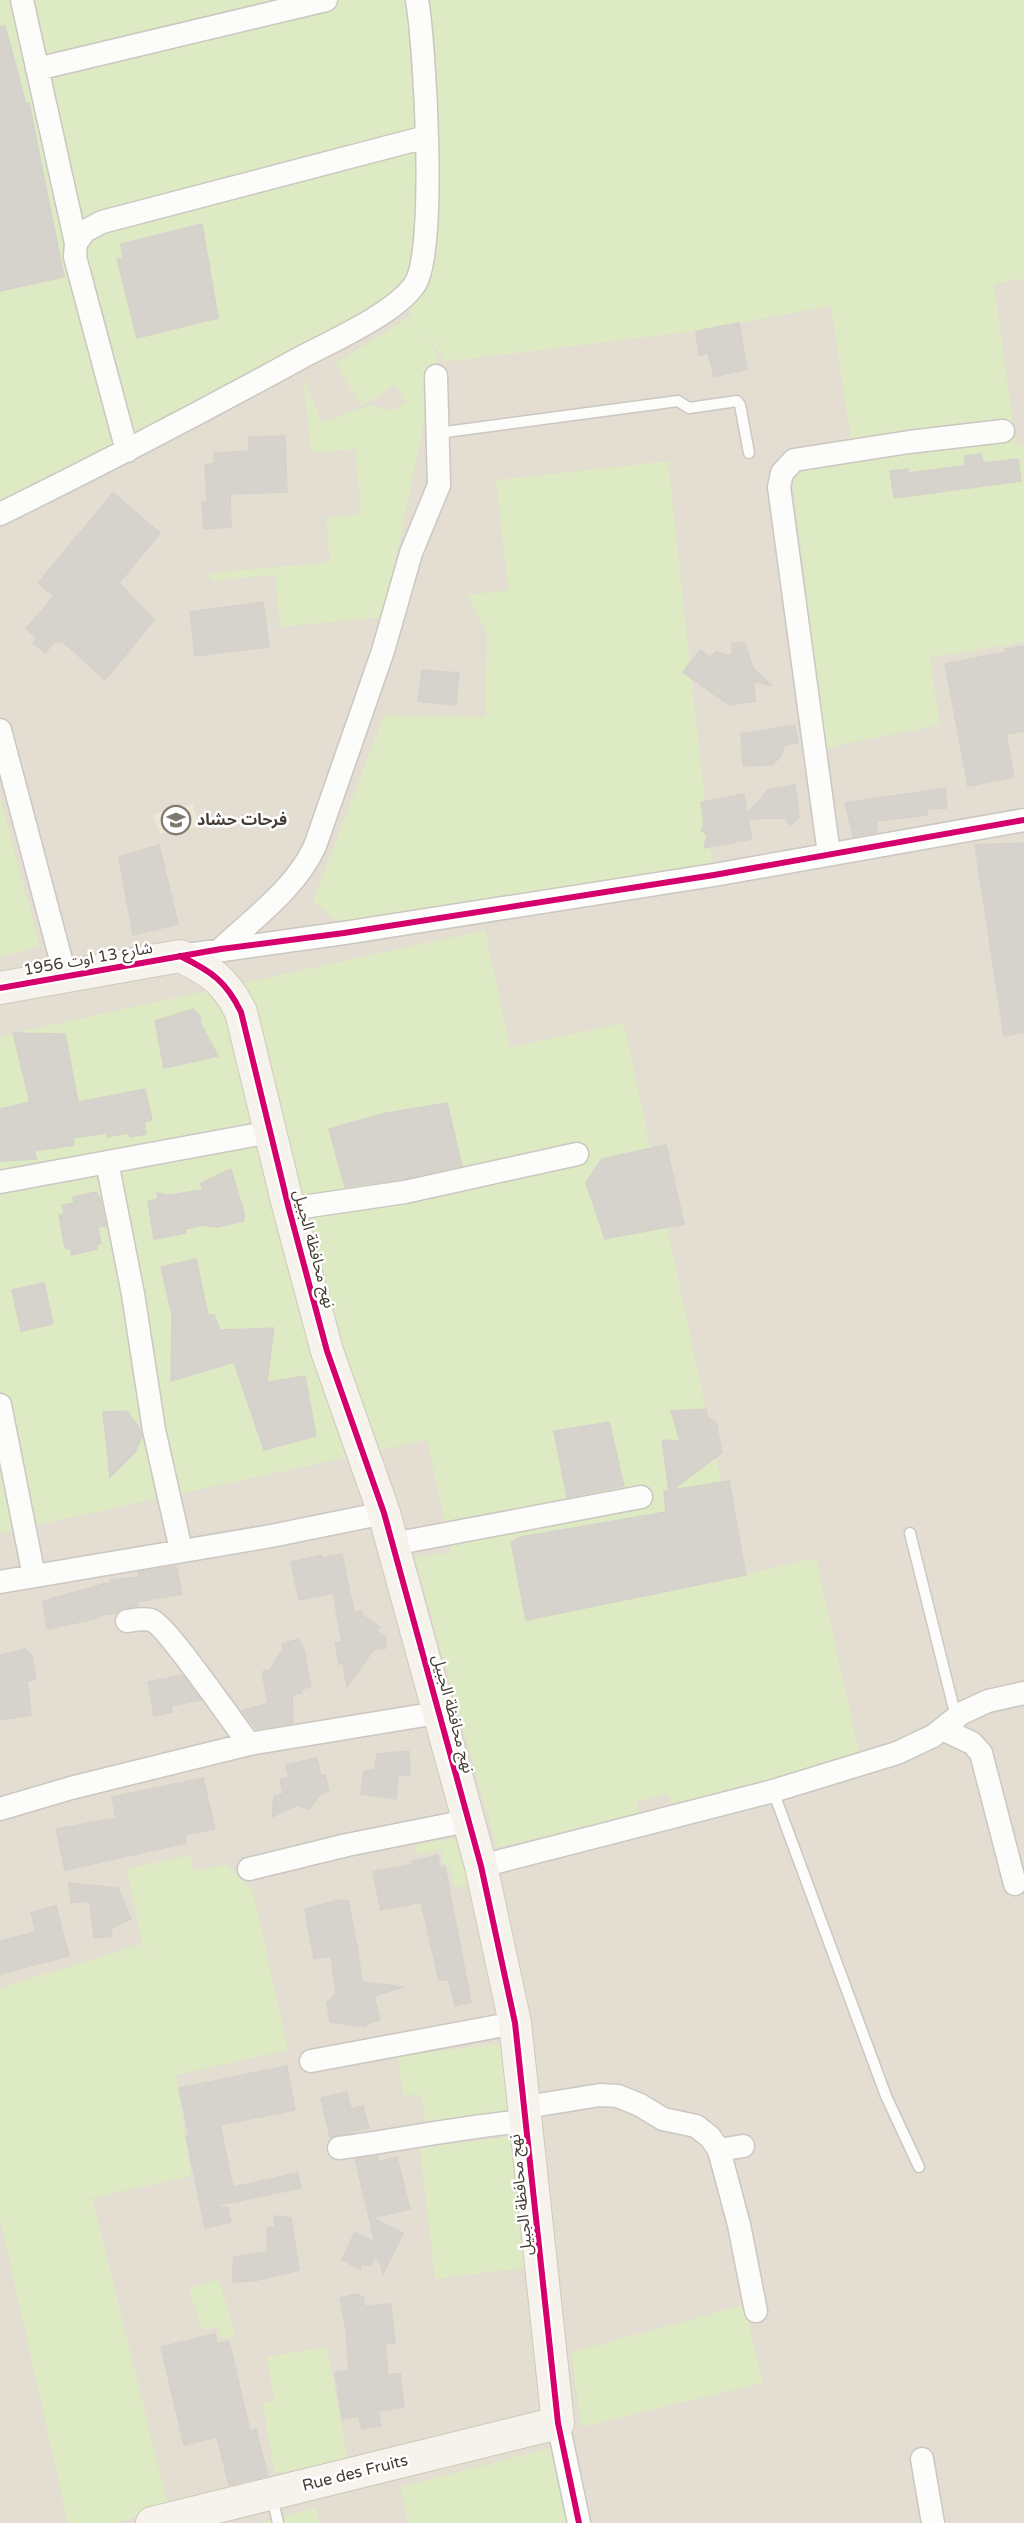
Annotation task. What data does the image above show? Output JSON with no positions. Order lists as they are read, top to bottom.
{
  "streets": {
    "street": ["شارع 13 اوت 1956", "نهج محافظة الجبيل", "Rue des Fruits"]
  },
  "crossings": [
    ["شارع 13 اوت 1956", "نهج محافظة الجبيل"],
    ["نهج محافظة الجبيل", "Rue des Fruits"]
  ],
  "places": {
    "school or university": ["فرحات حشاد"]
  }
}
